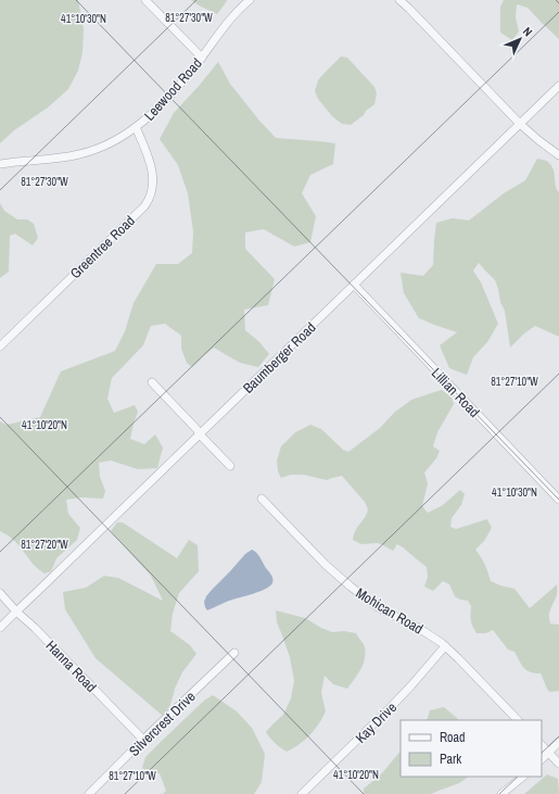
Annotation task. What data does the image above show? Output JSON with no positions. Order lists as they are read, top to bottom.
{
  "streets": {
    "street": [
      "Leewood Road",
      "Greentree Road",
      "Baumberger Road",
      "Lillian Road",
      "Mohican Road",
      "Hanna Road",
      "Kay Drive",
      "Silvercrest Drive"
    ]
  },
  "crossings": [
    ["Leewood Road", "Greentree Road"],
    ["Baumberger Road", "Lillian Road"],
    ["Baumberger Road", "Hanna Road"],
    ["Mohican Road", "Kay Drive"],
    ["Hanna Road", "Silvercrest Drive"]
  ],
  "legend": ["Road", "Park"],
  "north": "top right",
  "coordinates": [
    "81°27'30\"W",
    "41°10'30\"N",
    "81°27'10\"W",
    "41°10'20\"N",
    "81°27'20\"W"
  ]
}
